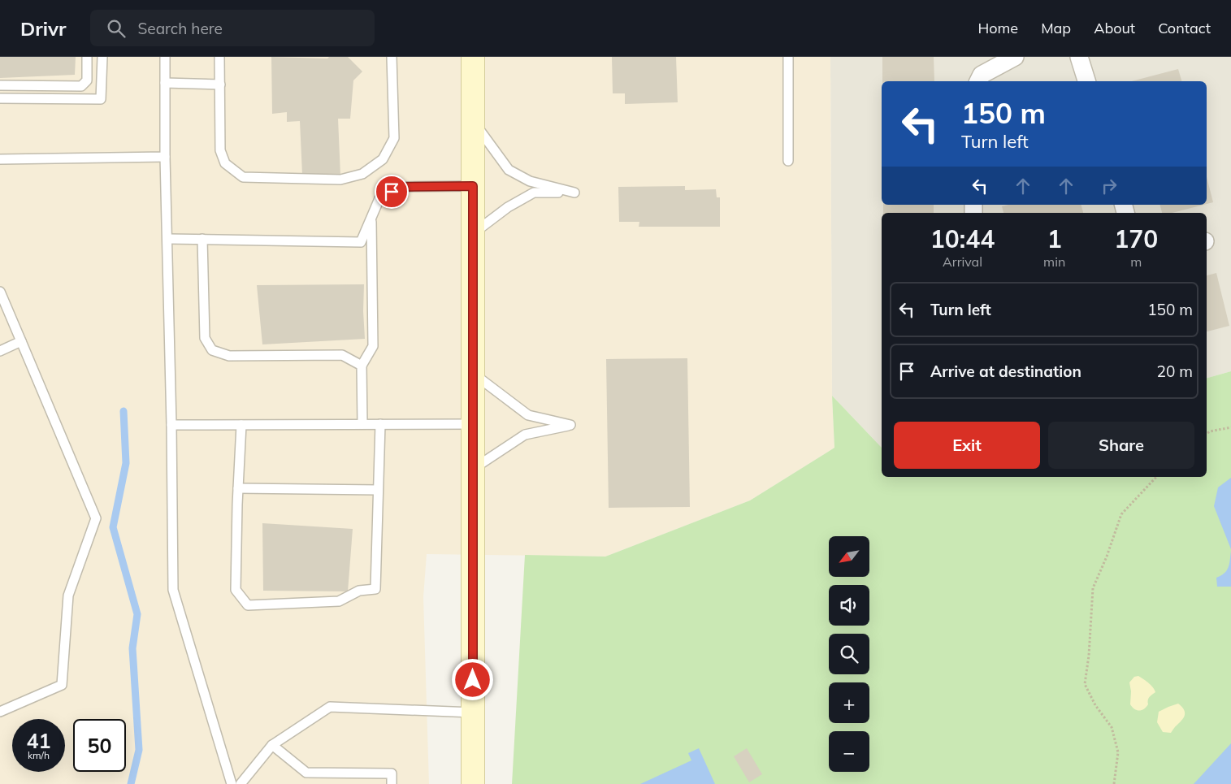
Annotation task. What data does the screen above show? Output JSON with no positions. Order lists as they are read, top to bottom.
{
  "north": "bottom left",
  "page": {
    "header": "Drivr",
    "search": "Search here",
    "nav": [
      "Home",
      "Map",
      "About",
      "Contact"
    ],
    "turn": ["150 m", "Turn left"],
    "eta": [
      "10:44",
      "Arrival",
      "1",
      "min",
      "170",
      "m"
    ],
    "list": [
      {
        "name": "Turn left",
        "value": "150 m"
      },
      {
        "name": "Arrive at destination",
        "value": "20 m"
      }
    ],
    "buttons": ["Exit", "Share"],
    "map_buttons": ["+", "−"],
    "speed": "41 km/h",
    "limit": "50"
  }
}
